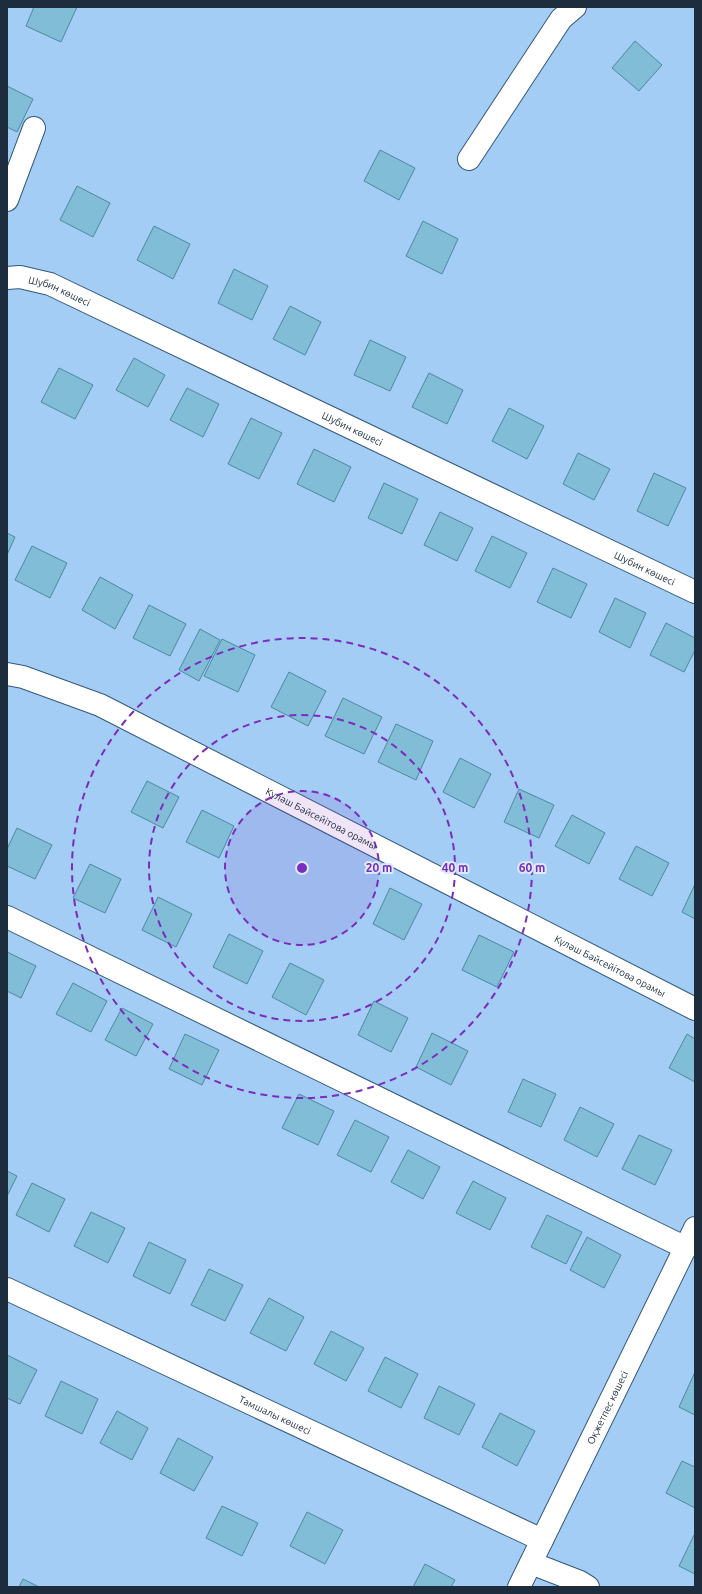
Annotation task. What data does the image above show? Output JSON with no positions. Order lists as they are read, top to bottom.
{
  "streets": {
    "street": [
      "Шубин көшесі",
      "Күләш Бәйсейітова орамы",
      "Оқжетпес көшесі",
      "Тамшалы көшесі"
    ]
  },
  "crossings": [
    ["Оқжетпес көшесі", "Тамшалы көшесі"]
  ],
  "rings": ["20 m", "40 m", "60 m"]
}
